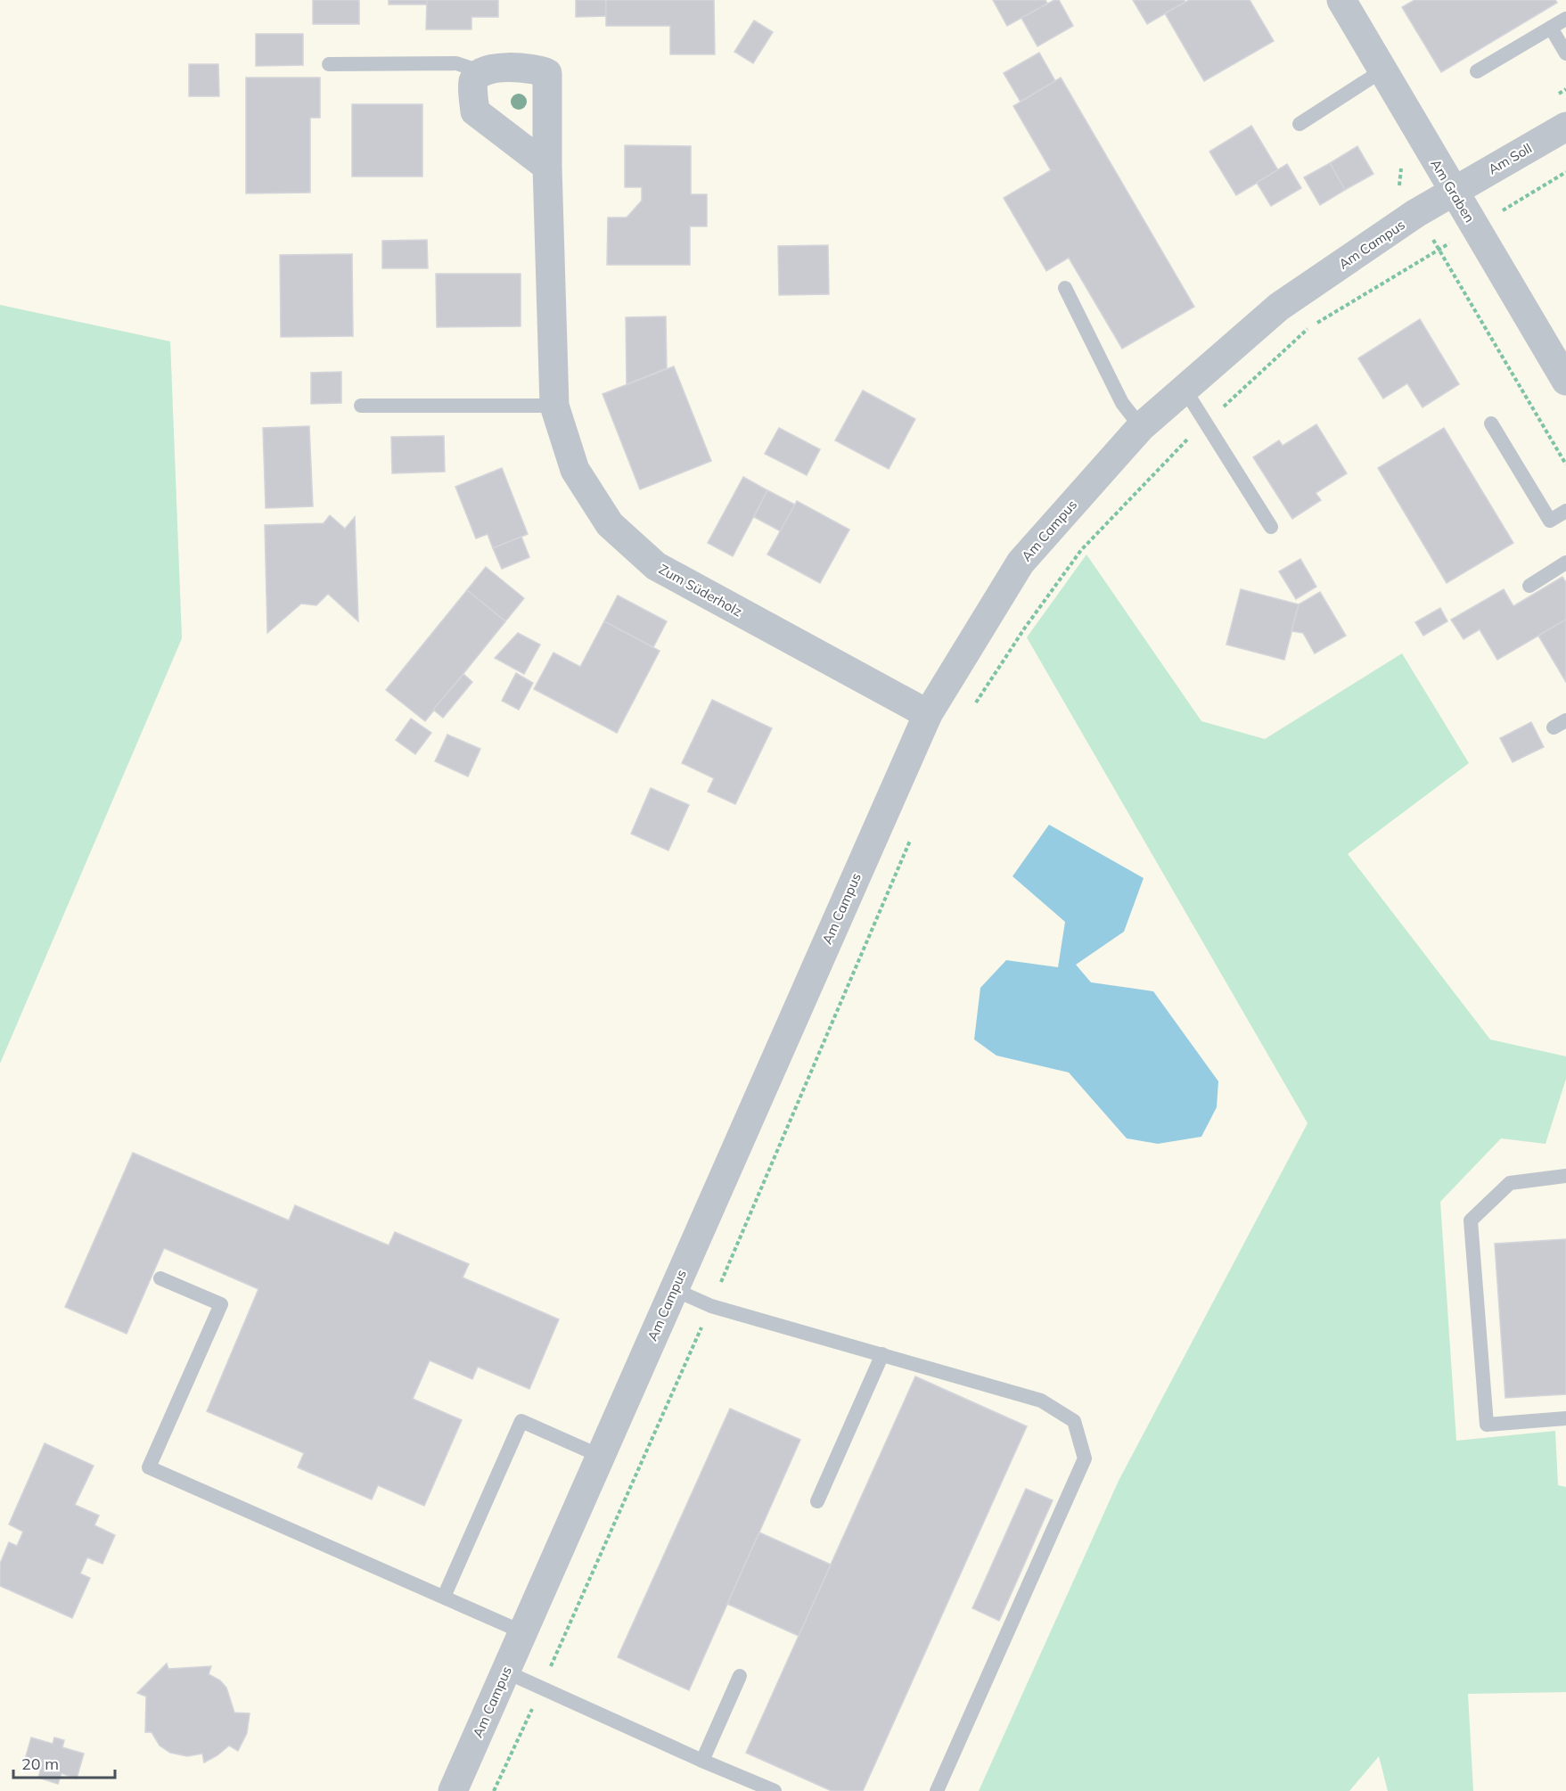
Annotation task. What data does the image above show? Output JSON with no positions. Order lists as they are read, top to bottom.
{
  "streets": {
    "street": [
      "Am Soll",
      "Am Graben",
      "Am Campus",
      "Zum Süderholz"
    ]
  },
  "crossings": [
    ["Am Soll", "Am Graben"],
    ["Am Soll", "Am Campus"],
    ["Am Graben", "Am Campus"],
    ["Am Campus", "Zum Süderholz"]
  ],
  "scale_bar": "20 m"
}
